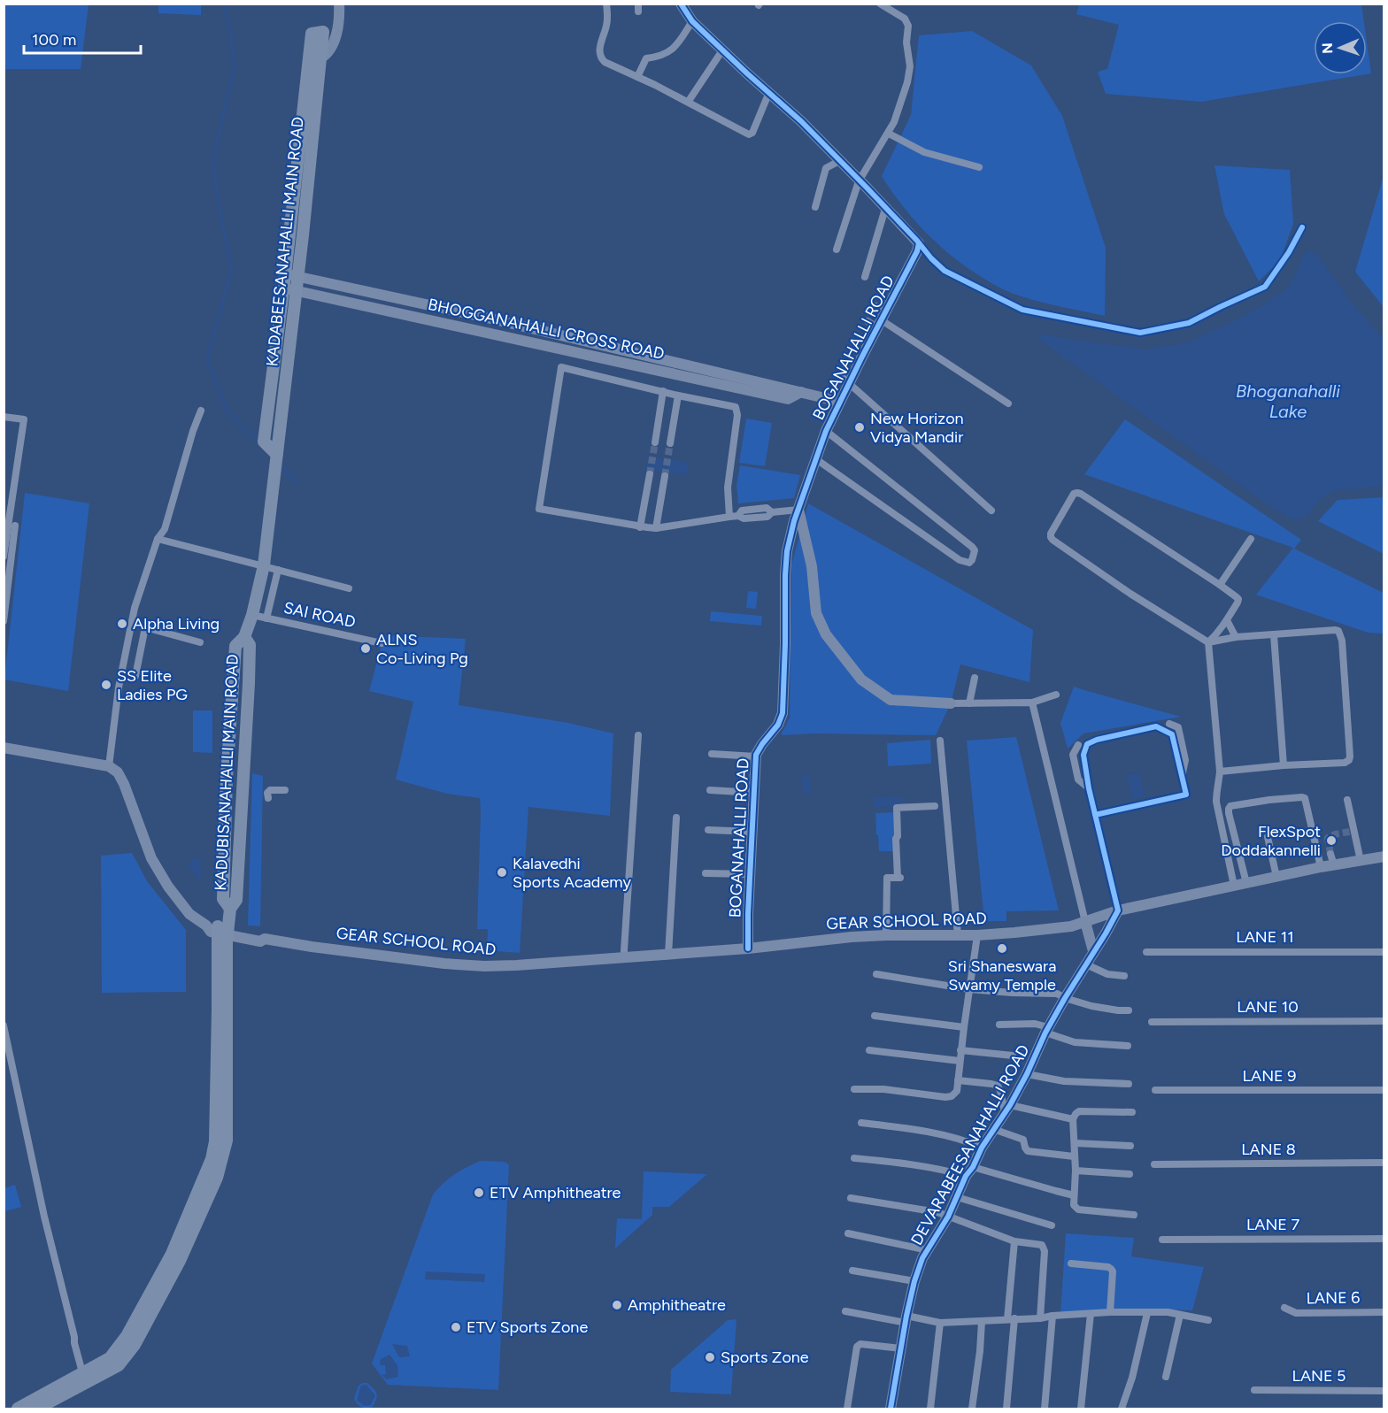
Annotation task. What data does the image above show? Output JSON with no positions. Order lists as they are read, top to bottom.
{
  "streets": {
    "main road": ["KADABEESANAHALLI MAIN ROAD", "KADUBISANAHALLI MAIN ROAD"],
    "street": [
      "BHOGGANAHALLI CROSS ROAD",
      "BOGANAHALLI ROAD",
      "SAI ROAD",
      "GEAR SCHOOL ROAD",
      "LANE 11",
      "LANE 10",
      "LANE 9",
      "DEVARABEESANAHALLI ROAD",
      "LANE 8",
      "LANE 7",
      "LANE 6",
      "LANE 5"
    ]
  },
  "crossings": [
    ["KADABEESANAHALLI MAIN ROAD", "BHOGGANAHALLI CROSS ROAD"],
    ["KADABEESANAHALLI MAIN ROAD", "KADUBISANAHALLI MAIN ROAD"],
    ["BHOGGANAHALLI CROSS ROAD", "BOGANAHALLI ROAD"],
    ["BOGANAHALLI ROAD", "GEAR SCHOOL ROAD"],
    ["SAI ROAD", "KADUBISANAHALLI MAIN ROAD"],
    ["KADUBISANAHALLI MAIN ROAD", "GEAR SCHOOL ROAD"],
    ["GEAR SCHOOL ROAD", "DEVARABEESANAHALLI ROAD"]
  ],
  "water": ["Bhoganahalli Lake"],
  "places": [
    "New Horizon Vidya Mandir",
    "Alpha Living",
    "ALNS Co-Living Pg",
    "SS Elite Ladies PG",
    "FlexSpot Doddakannelli",
    "Kalavedhi Sports Academy",
    "Sri Shaneswara Swamy Temple",
    "ETV Amphitheatre",
    "Amphitheatre",
    "ETV Sports Zone",
    "Sports Zone"
  ],
  "scale_bar": "100 m",
  "north": "left"
}
